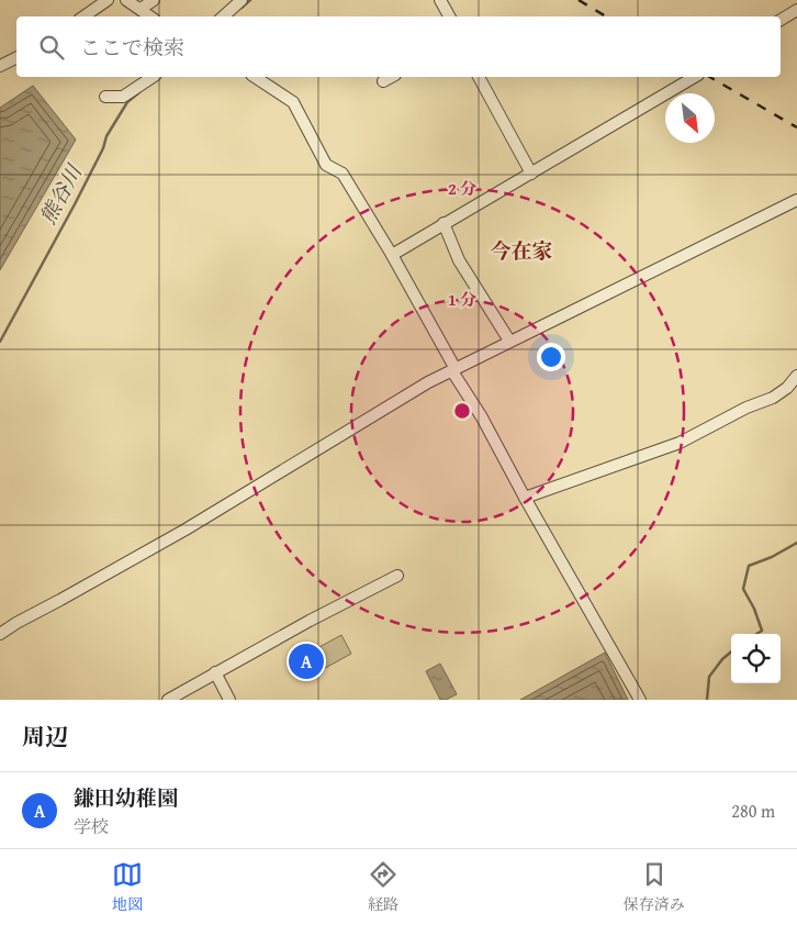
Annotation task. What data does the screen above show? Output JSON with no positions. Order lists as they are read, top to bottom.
{
  "districts": ["今在家"],
  "water": ["熊谷川"],
  "north": "bottom right",
  "page": {
    "search": "ここで検索",
    "pins": "A",
    "heading": "周辺",
    "list": [
      {
        "mark": "A",
        "name": "鎌田幼稚園",
        "note": "学校",
        "value": "280 m"
      }
    ],
    "nav": ["地図", "経路", "保存済み"]
  },
  "rings": ["2 分", "1 分"]
}
